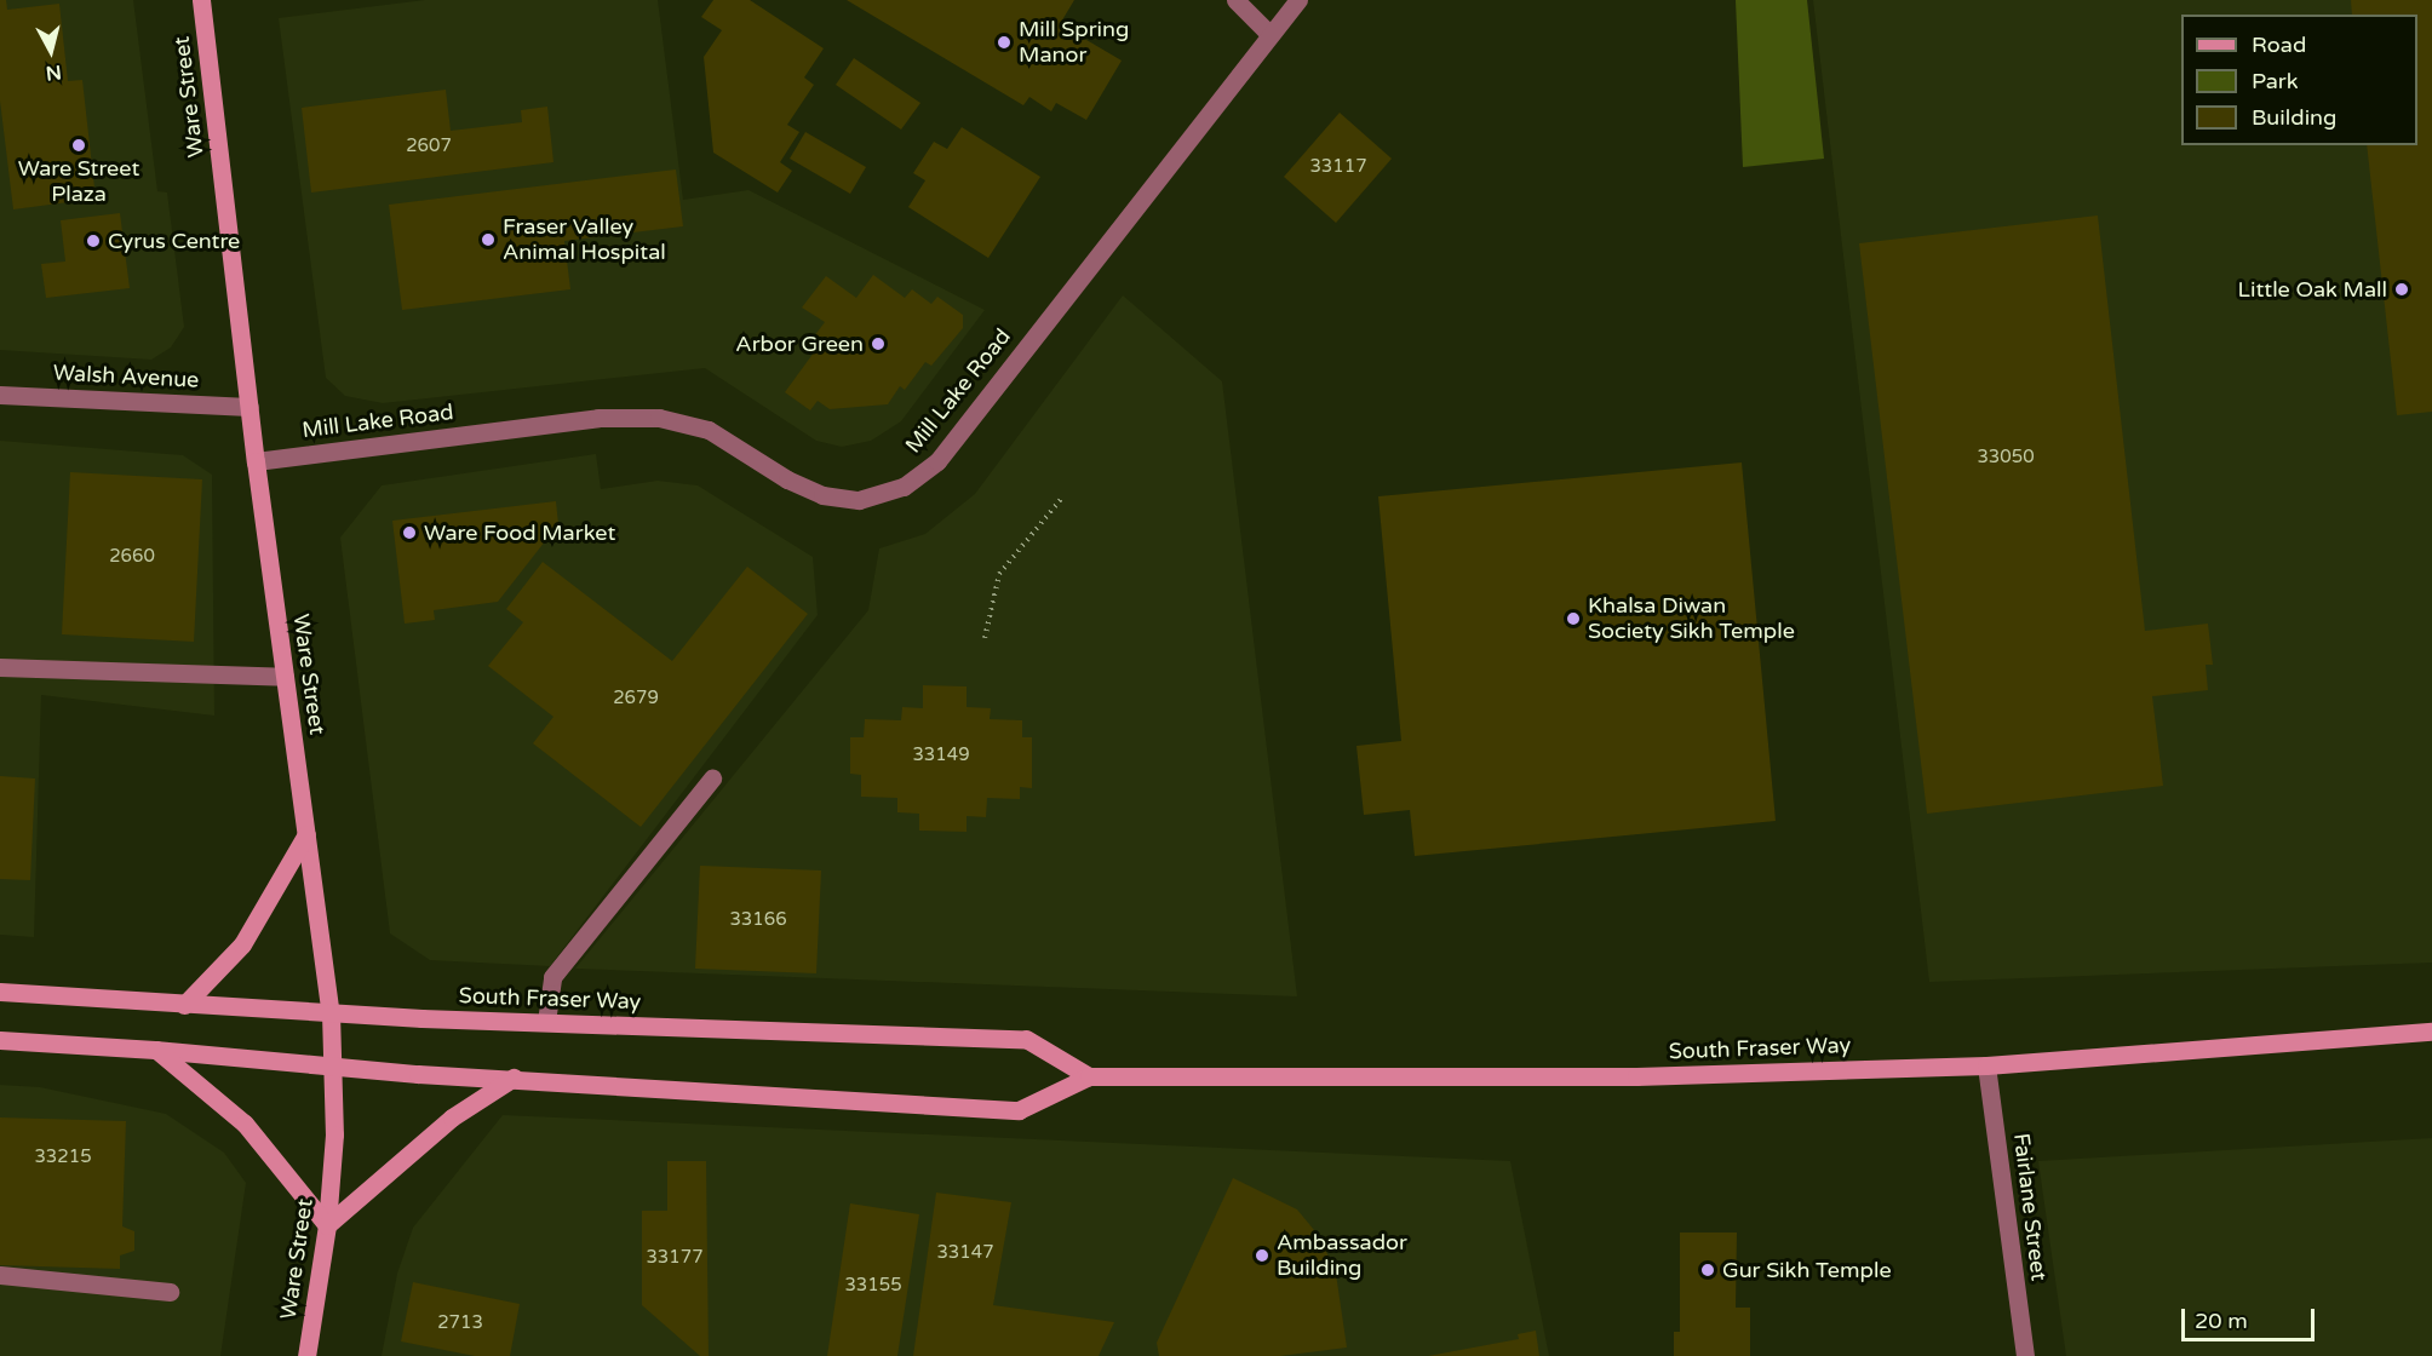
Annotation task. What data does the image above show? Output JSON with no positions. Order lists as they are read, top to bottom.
{
  "streets": {
    "main road": ["Ware Street", "South Fraser Way"],
    "street": ["Walsh Avenue", "Mill Lake Road", "Fairlane Street"]
  },
  "crossings": [
    ["Ware Street", "Walsh Avenue"],
    ["Ware Street", "Mill Lake Road"],
    ["Ware Street", "South Fraser Way"],
    ["South Fraser Way", "Fairlane Street"]
  ],
  "places": [
    "Mill Spring Manor",
    "Ware Street Plaza",
    "Fraser Valley Animal Hospital",
    "Cyrus Centre",
    "Little Oak Mall",
    "Arbor Green",
    "Ware Food Market",
    "Khalsa Diwan Society Sikh Temple",
    "Ambassador Building",
    "Gur Sikh Temple"
  ],
  "house_numbers": [
    "2607",
    "33117",
    "33050",
    "2660",
    "2679",
    "33149",
    "33166",
    "33215",
    "33147",
    "33177",
    "33155",
    "2713"
  ],
  "legend": ["Road", "Park", "Building"],
  "scale_bar": "20 m",
  "north": "bottom"
}
